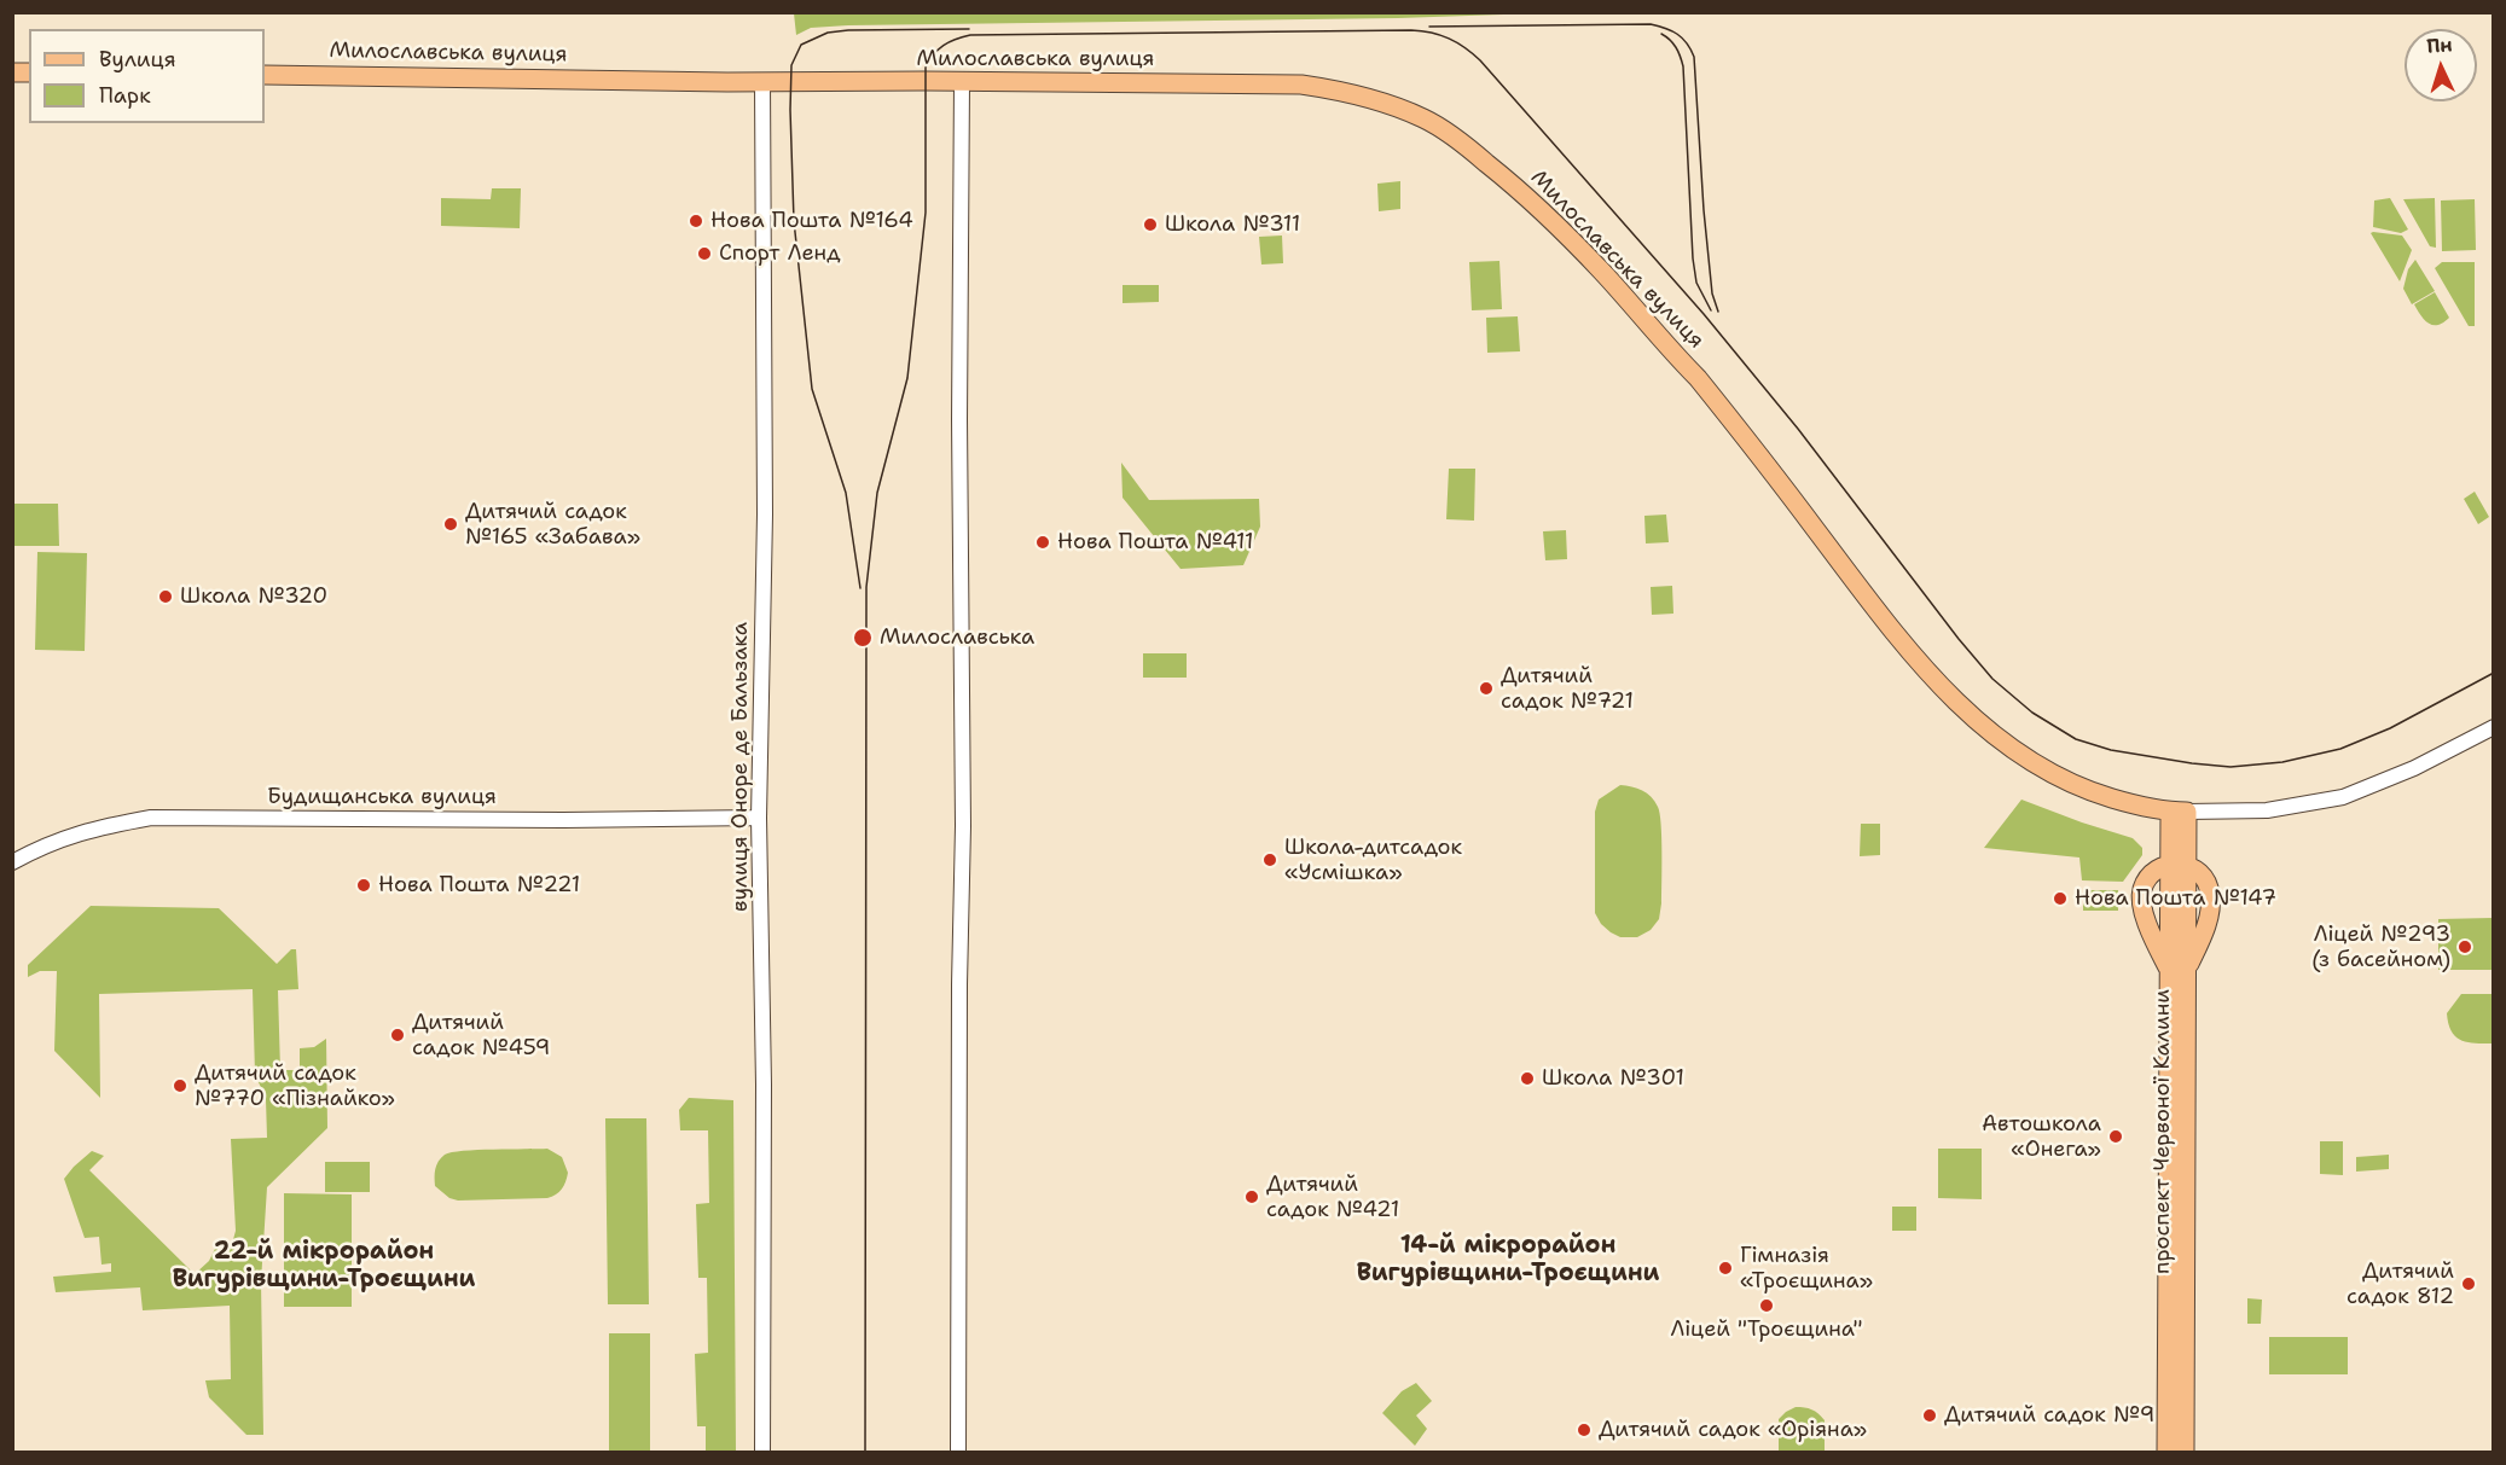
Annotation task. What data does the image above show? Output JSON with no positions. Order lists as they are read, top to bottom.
{
  "streets": {
    "main road": ["Милославська вулиця", "проспект Червоної Калини"],
    "street": ["вулиця Оноре де Бальзака", "Будищанська вулиця"]
  },
  "crossings": [
    ["Милославська вулиця", "вулиця Оноре де Бальзака"],
    ["Милославська вулиця", "проспект Червоної Калини"],
    ["вулиця Оноре де Бальзака", "Будищанська вулиця"]
  ],
  "districts": ["14-й мікрорайон Вигурівщини-Троєщини", "22-й мікрорайон Вигурівщини-Троєщини"],
  "places": [
    "Нова Пошта №164",
    "Школа №311",
    "Спорт Ленд",
    "Дитячий садок №165 «Забава»",
    "Нова Пошта №411",
    "Школа №320",
    "Милославська",
    "Дитячий садок №721",
    "Школа-дитсадок «Усмішка»",
    "Нова Пошта №221",
    "Нова Пошта №147",
    "Ліцей №293 (з басейном)",
    "Дитячий садок №459",
    "Школа №301",
    "Дитячий садок №770 «Пізнайко»",
    "Автошкола «Онега»",
    "Дитячий садок №421",
    "Гімназія «Троєщина»",
    "Дитячий садок 812",
    "Ліцей \"Троєщина\"",
    "Дитячий садок №9",
    "Дитячий садок «Оріяна»"
  ],
  "legend": ["Вулиця", "Парк"],
  "north": "top"
}
